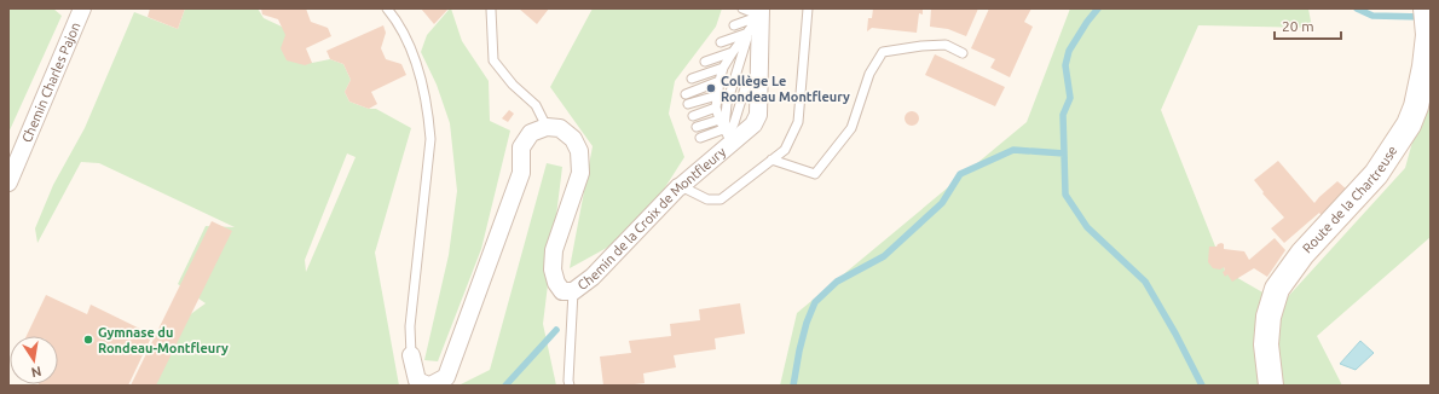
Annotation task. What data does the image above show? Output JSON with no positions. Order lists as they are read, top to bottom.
{
  "streets": {
    "main road": ["Route de la Chartreuse"],
    "street": ["Chemin Charles Pajon", "Chemin de la Croix de Montfleury"]
  },
  "places": ["Collège Le Rondeau Montfleury", "Gymnase du Rondeau-Montfleury"],
  "scale_bar": "20 m",
  "north": "bottom"
}
